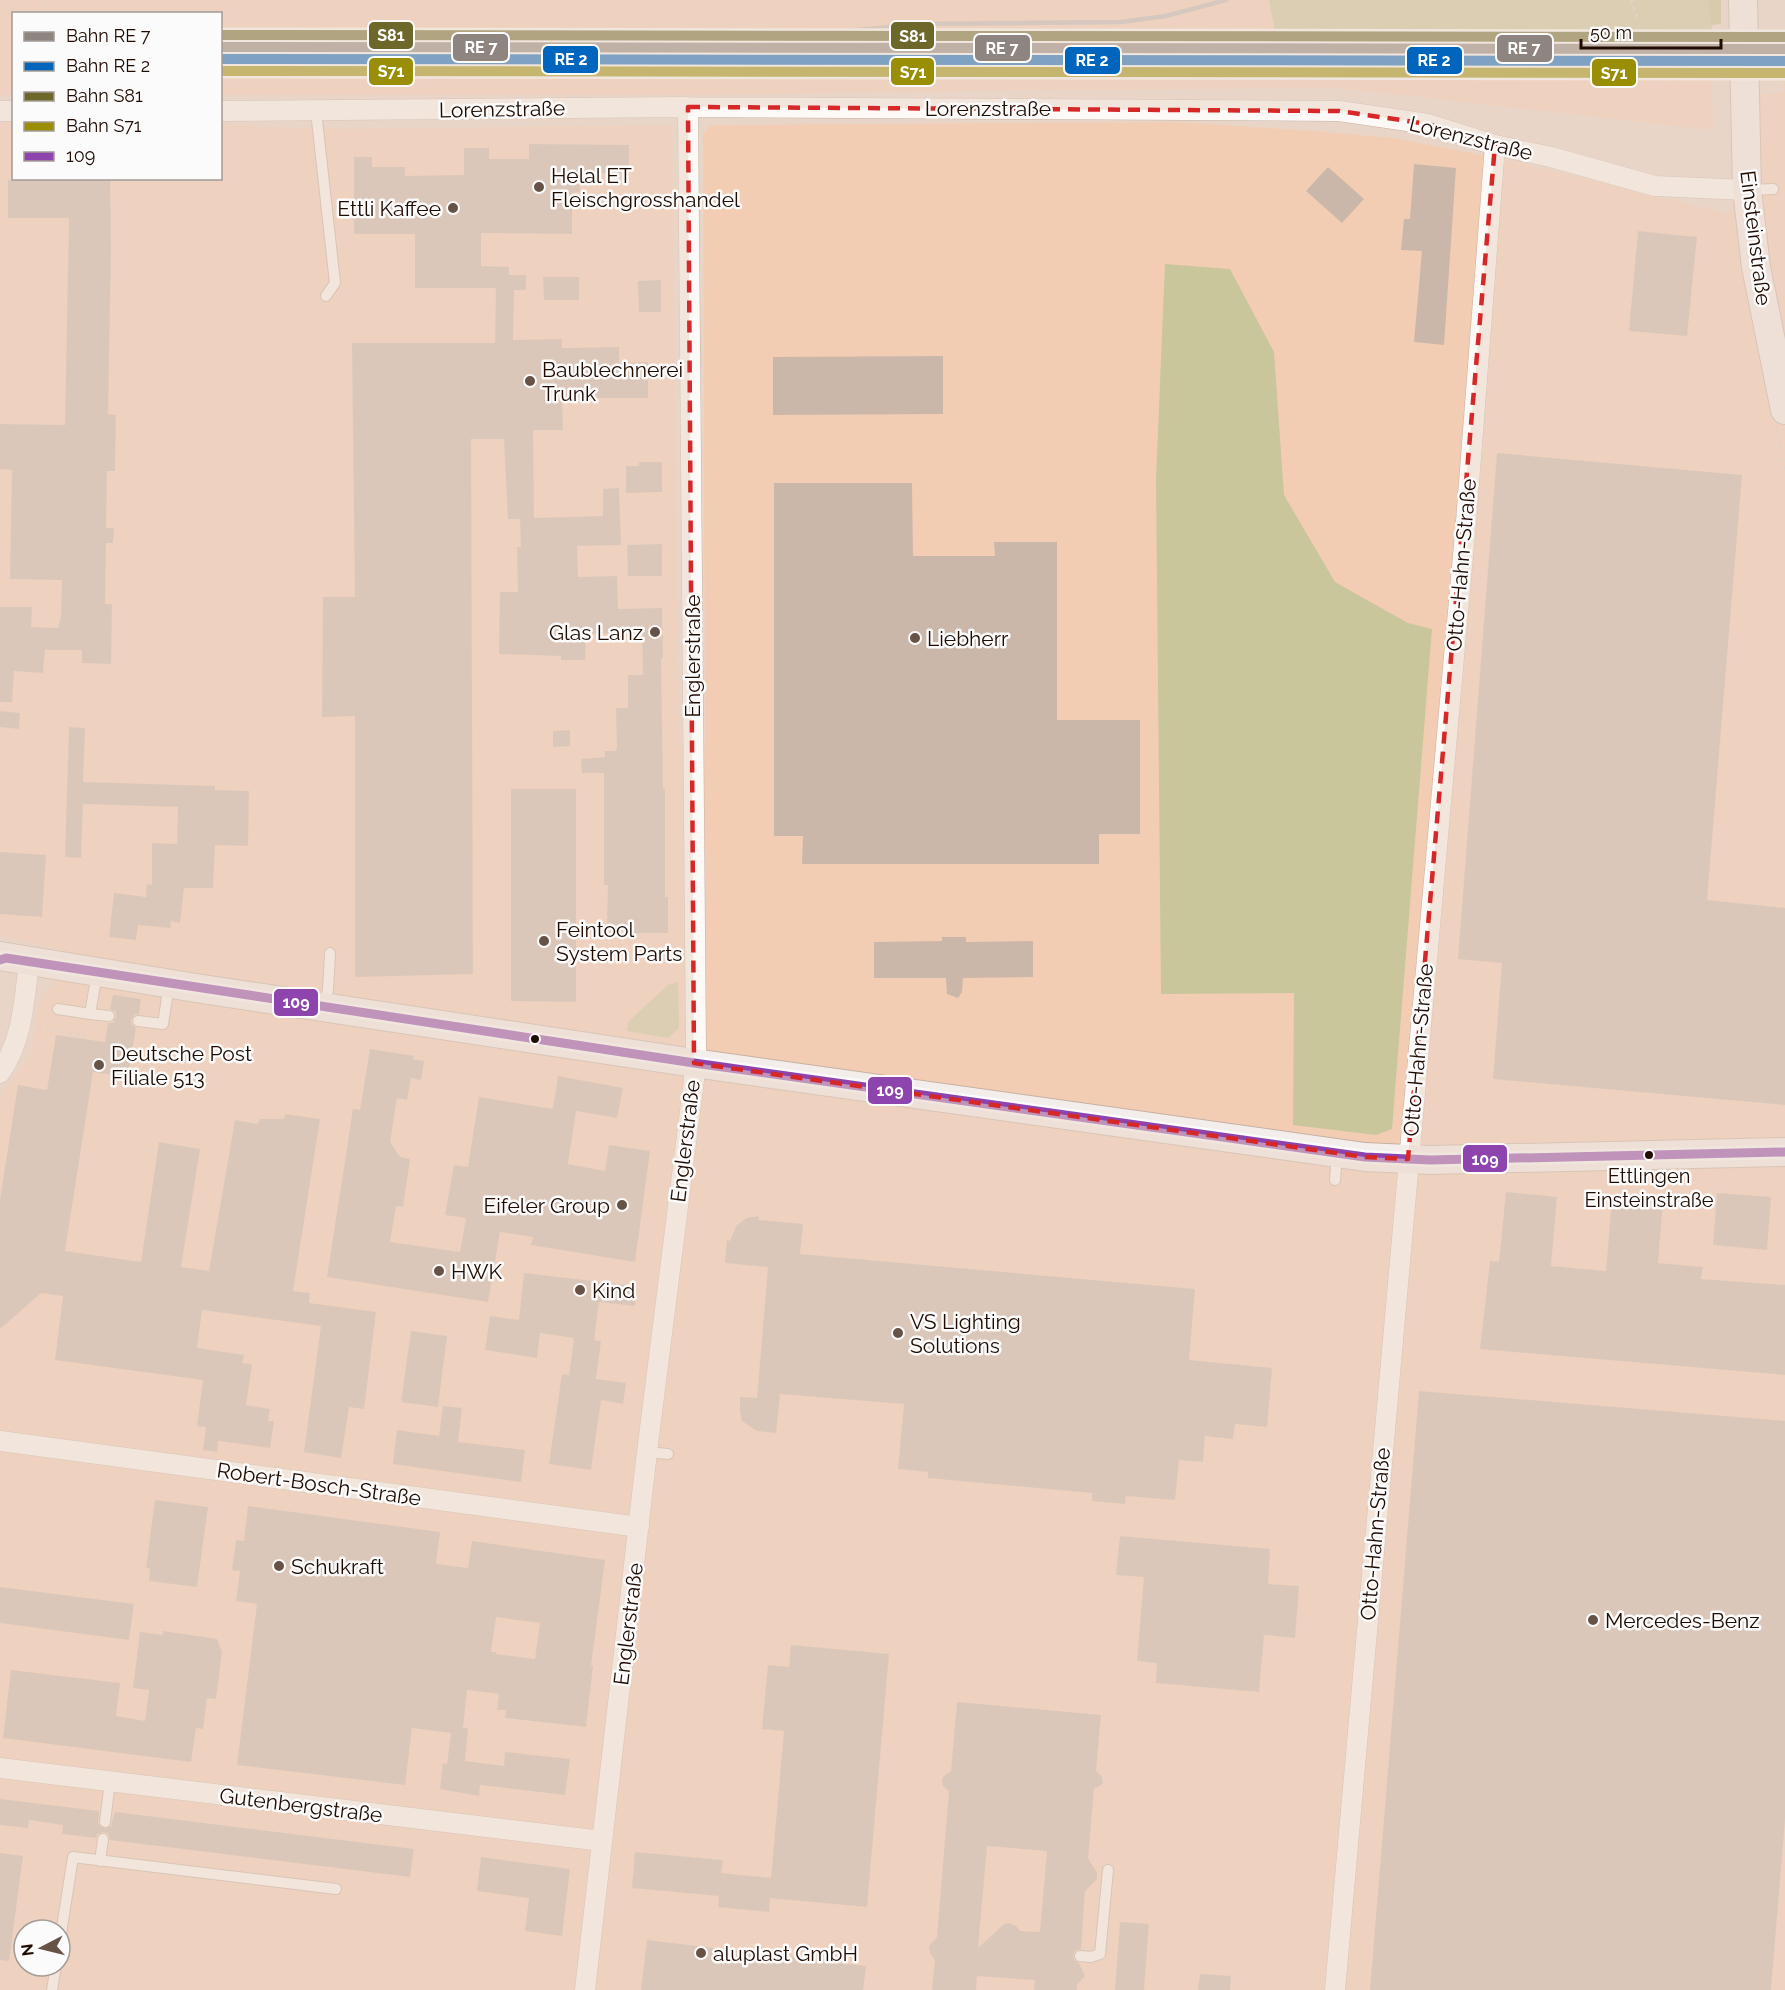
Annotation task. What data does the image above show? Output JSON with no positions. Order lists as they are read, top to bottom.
{
  "streets": {
    "street": [
      "Lorenzstraße",
      "Einsteinstraße",
      "Otto-Hahn-Straße",
      "Englerstraße",
      "Robert-Bosch-Straße",
      "Gutenbergstraße"
    ]
  },
  "crossings": [
    ["Lorenzstraße", "Einsteinstraße"],
    ["Lorenzstraße", "Otto-Hahn-Straße"],
    ["Lorenzstraße", "Englerstraße"],
    ["Englerstraße", "Robert-Bosch-Straße"],
    ["Englerstraße", "Gutenbergstraße"]
  ],
  "places": [
    "Helal ET Fleischgrosshandel",
    "Ettli Kaffee",
    "Baublechnerei Trunk",
    "Glas Lanz",
    "Liebherr",
    "Feintool System Parts",
    "Deutsche Post Filiale 513",
    "Ettlingen Einsteinstraße",
    "Eifeler Group",
    "HWK",
    "Kind",
    "VS Lighting Solutions",
    "Schukraft",
    "Mercedes-Benz",
    "aluplast GmbH"
  ],
  "lines": ["rail line S81", "rail line S71", "transit line 109"],
  "legend": [
    "Bahn RE 7",
    "Bahn RE 2",
    "Bahn S81",
    "Bahn S71",
    "109"
  ],
  "scale_bar": "50 m",
  "north": "left"
}
